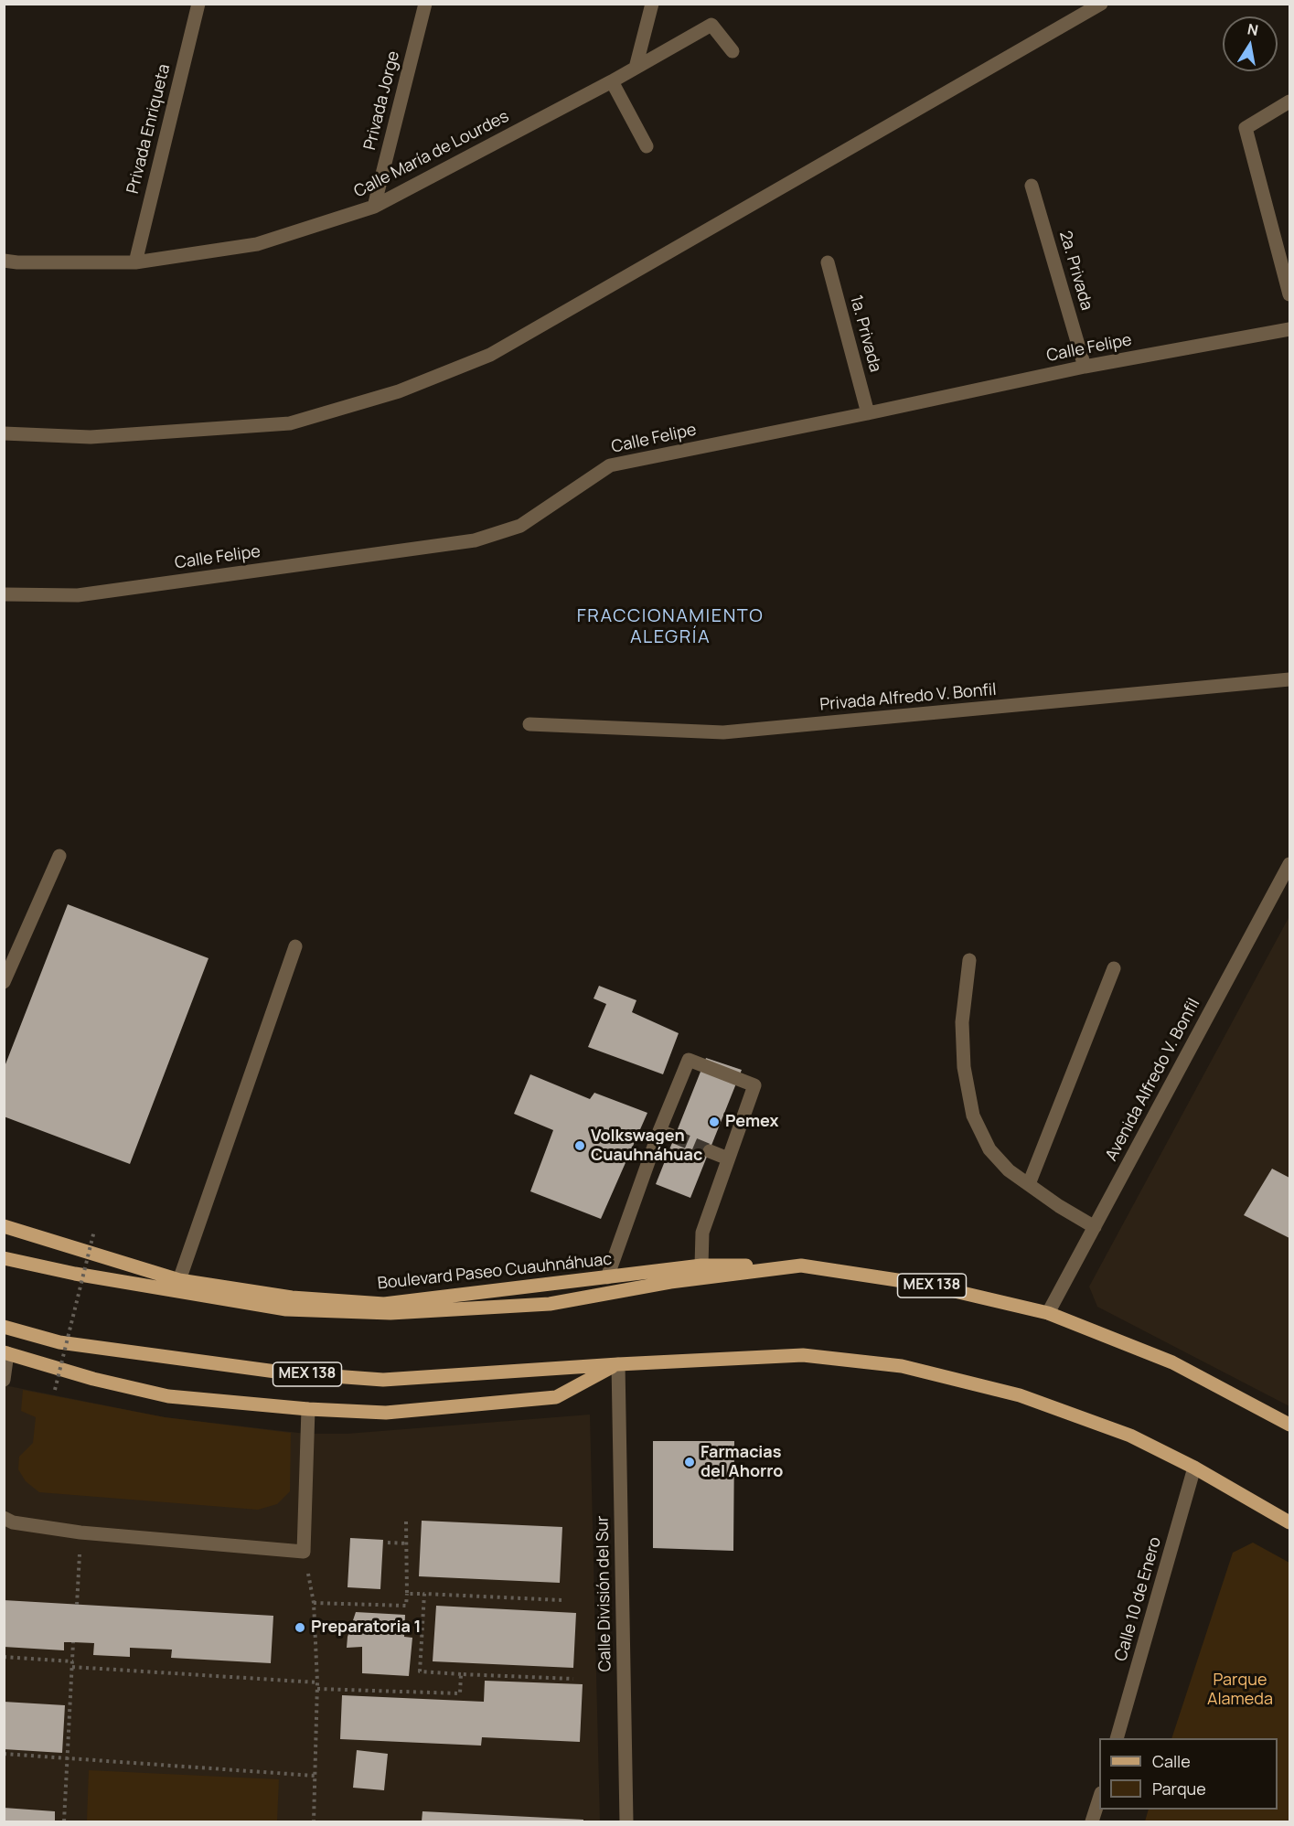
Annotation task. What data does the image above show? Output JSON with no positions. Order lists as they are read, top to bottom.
{
  "streets": {
    "main road": ["Boulevard Paseo Cuauhnáhuac", "MEX 138"],
    "street": [
      "Privada Jorge",
      "Privada Enriqueta",
      "Calle María de Lourdes",
      "2a. Privada",
      "1a. Privada",
      "Calle Felipe",
      "Privada Alfredo V. Bonfil",
      "Avenida Alfredo V. Bonfil",
      "Calle División del Sur",
      "Calle 10 de Enero"
    ]
  },
  "crossings": [
    ["Privada Jorge", "Calle María de Lourdes"],
    ["Privada Enriqueta", "Calle María de Lourdes"],
    ["2a. Privada", "Calle Felipe"],
    ["1a. Privada", "Calle Felipe"],
    ["Avenida Alfredo V. Bonfil", "Boulevard Paseo Cuauhnáhuac"],
    ["MEX 138", "Calle División del Sur"],
    ["MEX 138", "Calle 10 de Enero"]
  ],
  "districts": ["FRACCIONAMIENTO ALEGRÍA"],
  "parks": ["Parque Alameda"],
  "places": [
    "Pemex",
    "Volkswagen Cuauhnáhuac",
    "Farmacias del Ahorro",
    "Preparatoria 1"
  ],
  "legend": ["Calle", "Parque"],
  "north": "top"
}
